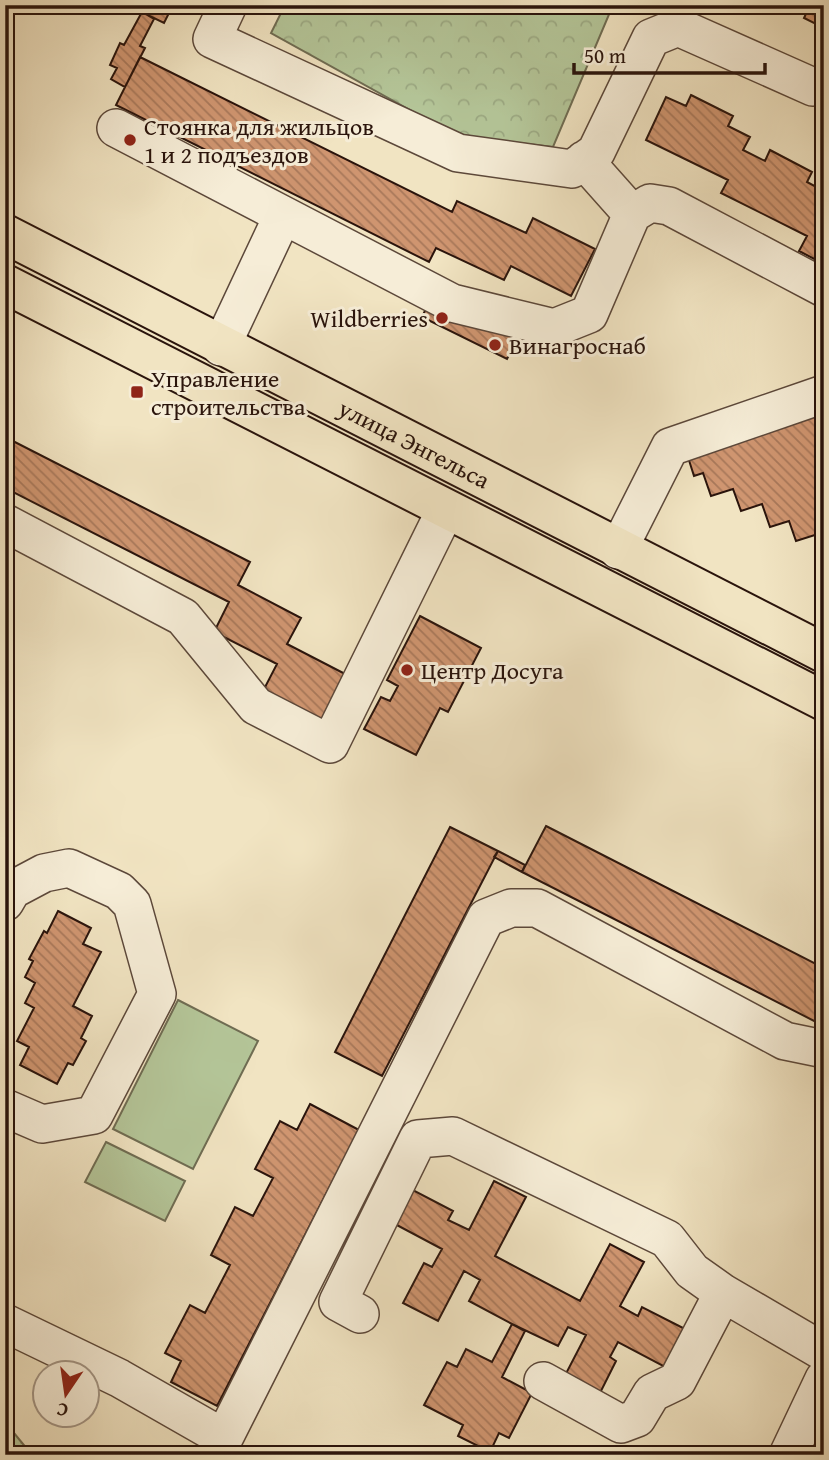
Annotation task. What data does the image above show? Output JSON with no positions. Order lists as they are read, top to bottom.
{
  "streets": {
    "main road": ["улица Энгельса"]
  },
  "places": {
    "other": [
      "Стоянка для жильцов 1 и 2 подъездов",
      "Wildberries",
      "Винагроснаб",
      "Центр Досуга"
    ],
    "transit": ["Управление строительства"]
  },
  "scale_bar": "50 m",
  "north": "bottom"
}
